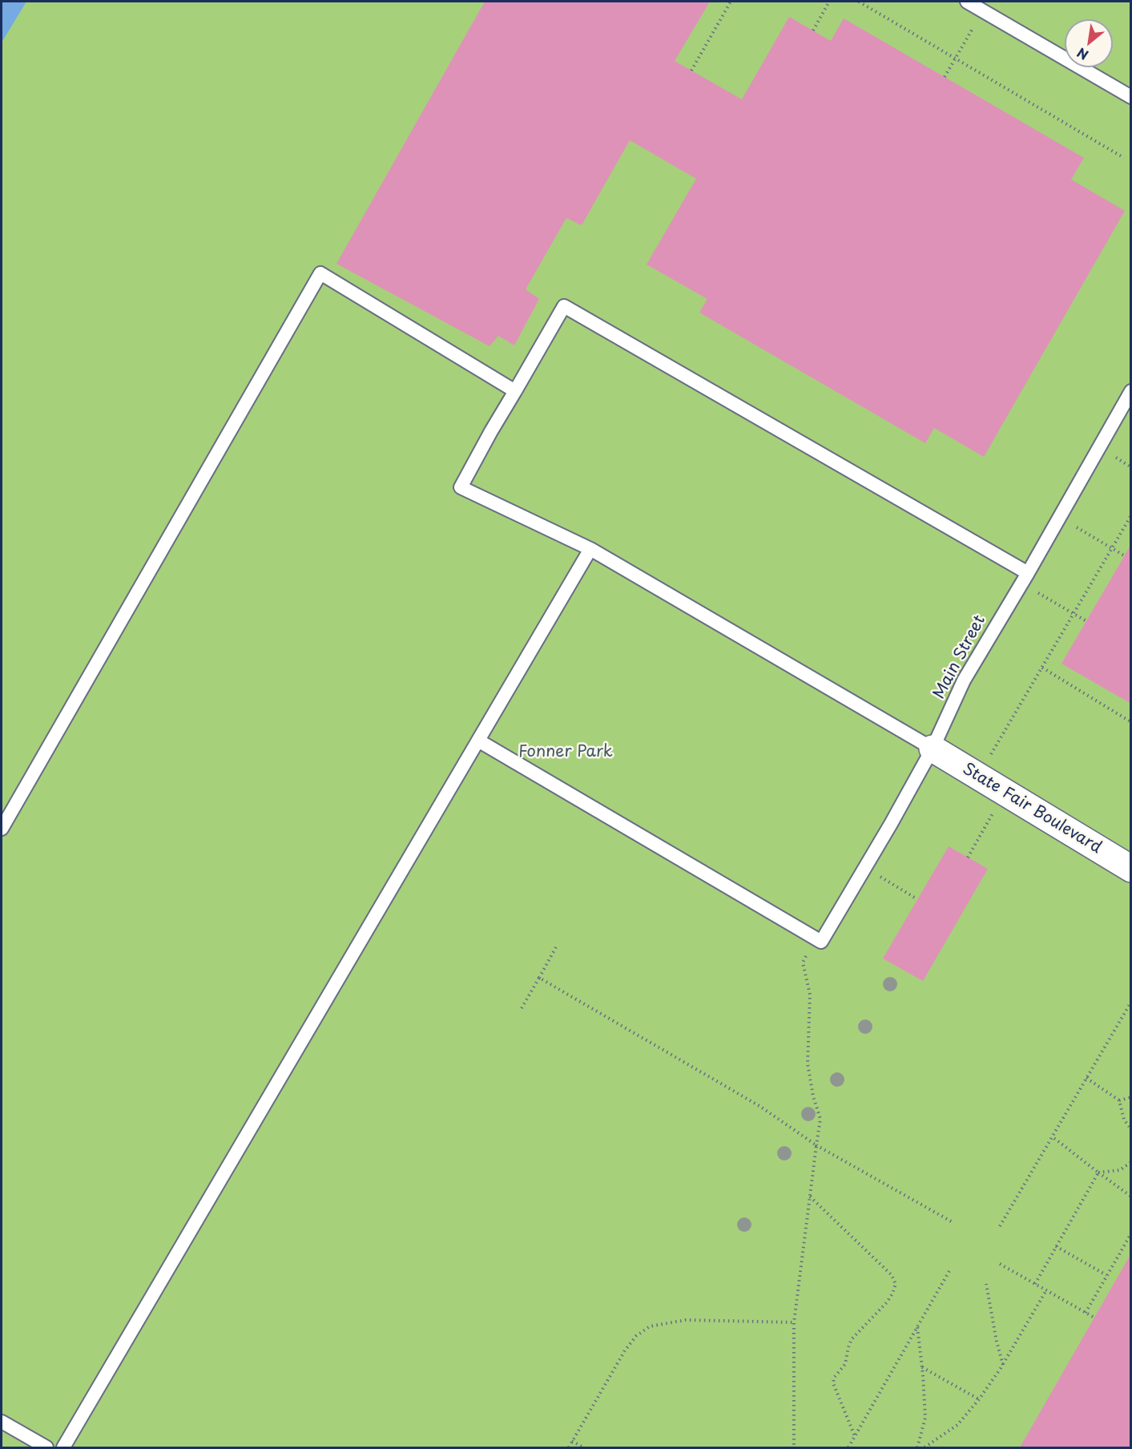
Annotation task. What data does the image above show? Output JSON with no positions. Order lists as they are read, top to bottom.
{
  "streets": {
    "street": ["State Fair Boulevard"],
    "lane": ["Main Street"]
  },
  "crossings": [
    ["Main Street", "State Fair Boulevard"]
  ],
  "parks": ["Fonner Park"],
  "north": "bottom left"
}
